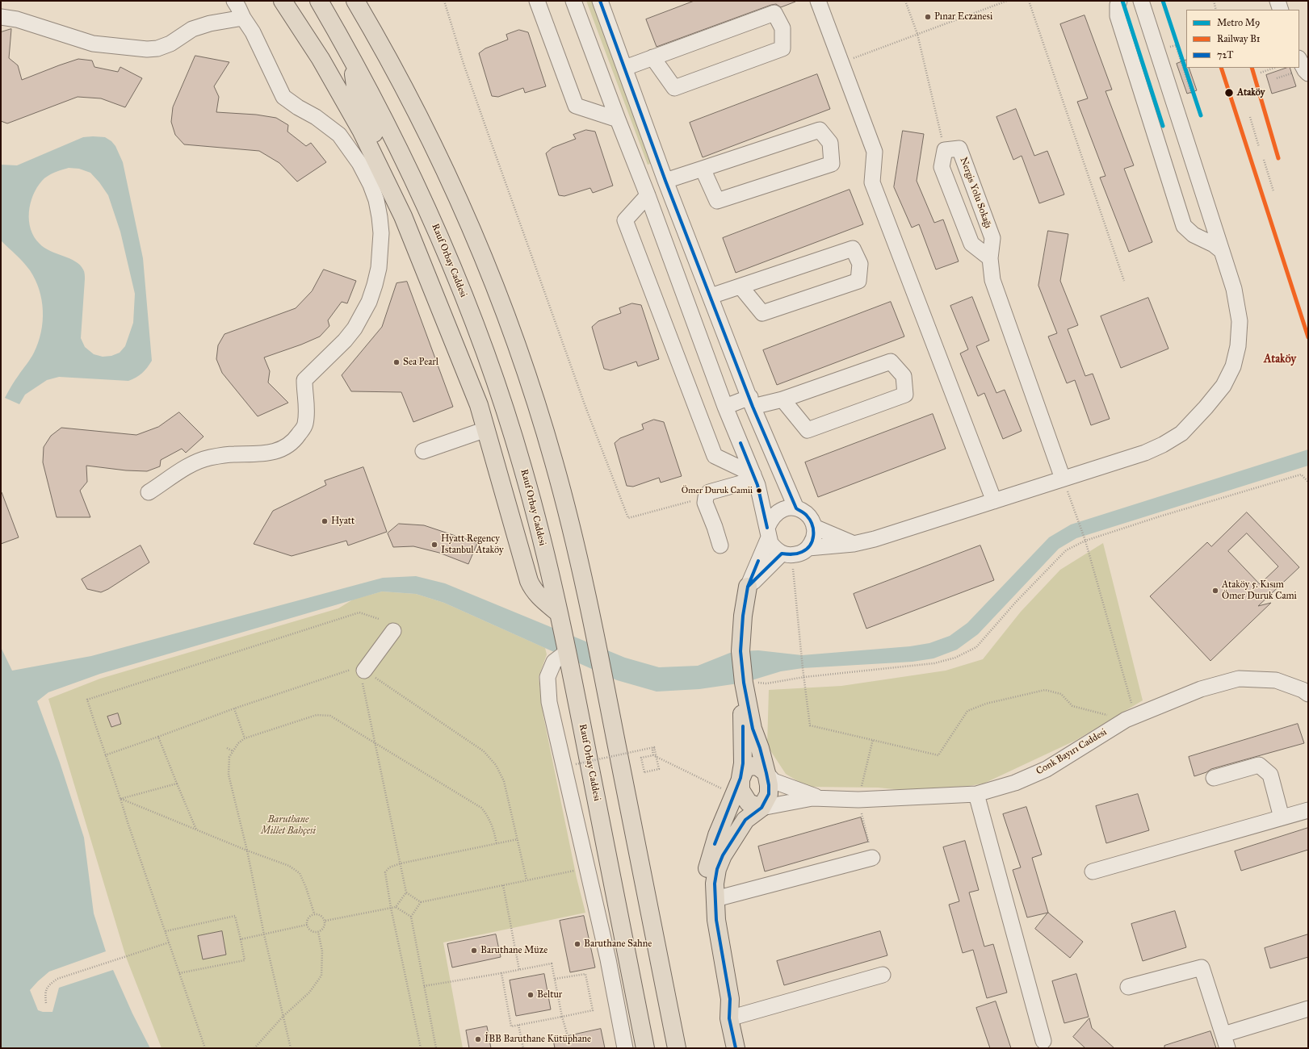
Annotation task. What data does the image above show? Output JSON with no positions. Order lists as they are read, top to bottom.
{
  "streets": {
    "main road": ["Rauf Orbay Caddesi"],
    "street": ["Nergis Yolu Sokağı", "Conk Bayırı Caddesi"]
  },
  "districts": ["Ataköy"],
  "parks": ["Baruthane Millet Bahçesi"],
  "places": [
    "Pınar Eczanesi",
    "Ataköy",
    "Sea Pearl",
    "Ömer Duruk Camii",
    "Hyatt",
    "Hyatt Regency Istanbul Ataköy",
    "Ataköy 5. Kısım Ömer Duruk Cami",
    "Baruthane Sahne",
    "Baruthane Müze",
    "Beltur",
    "İBB Baruthane Kütüphane"
  ],
  "lines": ["metro line M9", "transit line 72T", "rail line B1"],
  "legend": ["Metro M9", "Railway B1", "72T"]
}
